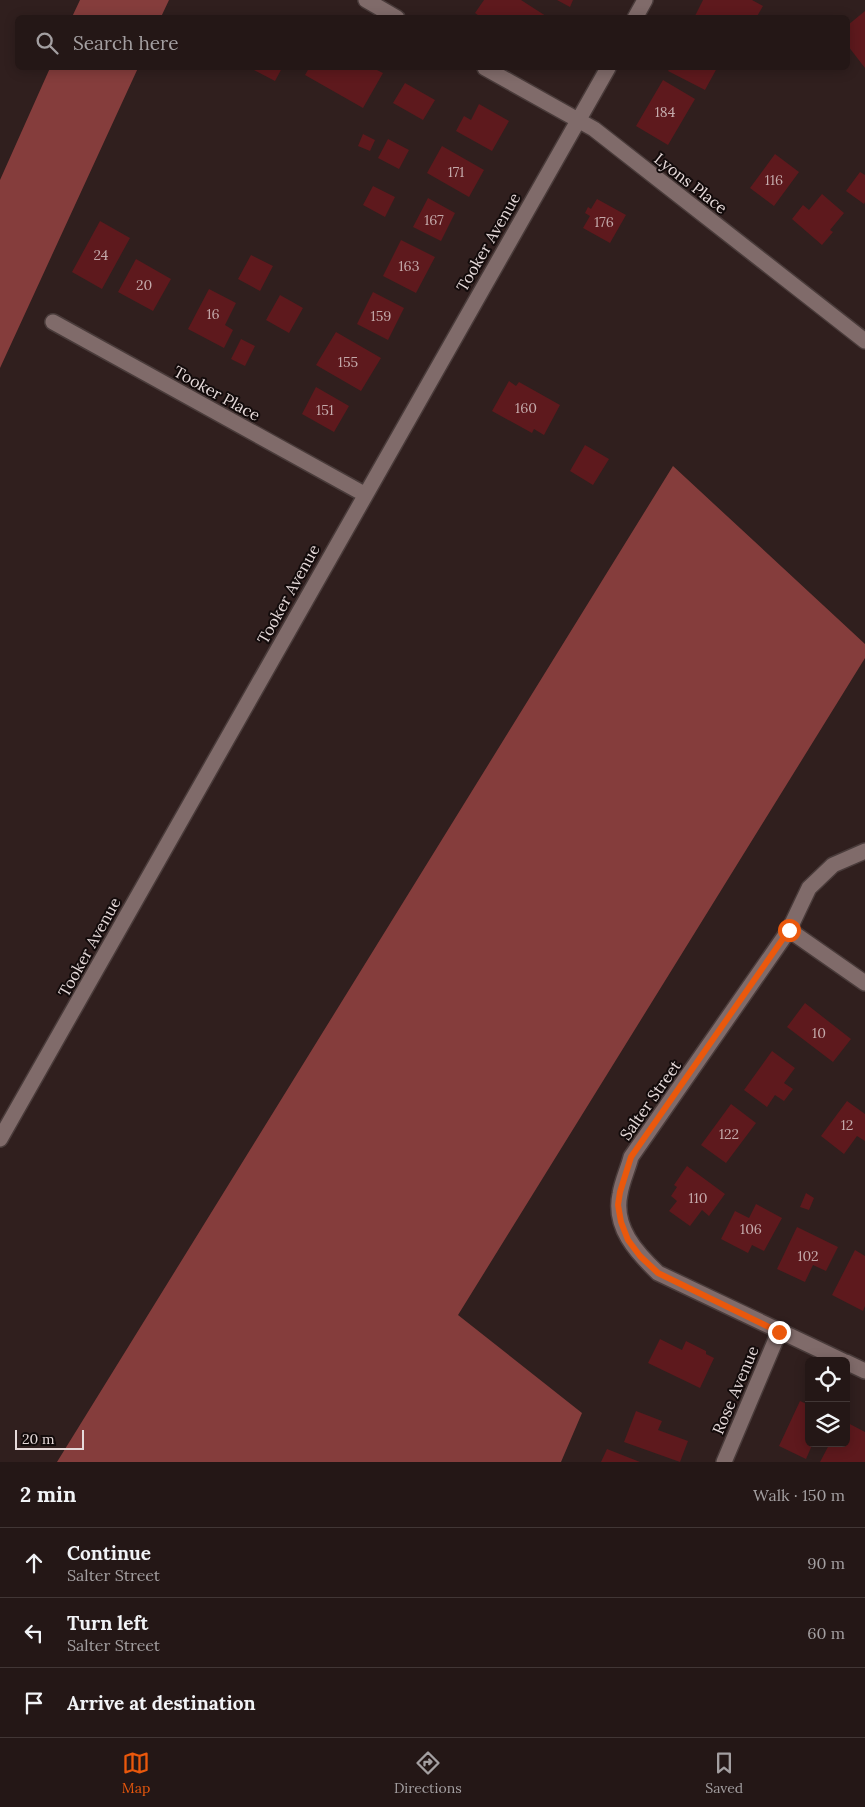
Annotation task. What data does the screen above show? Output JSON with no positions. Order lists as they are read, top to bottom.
{
  "streets": {
    "street": [
      "Lyons Place",
      "Tooker Avenue",
      "Tooker Place",
      "Salter Street",
      "Rose Avenue"
    ]
  },
  "crossings": [
    ["Lyons Place", "Tooker Avenue"],
    ["Tooker Avenue", "Tooker Place"],
    ["Salter Street", "Rose Avenue"]
  ],
  "house_numbers": [
    "184",
    "171",
    "116",
    "167",
    "176",
    "24",
    "163",
    "20",
    "16",
    "159",
    "155",
    "160",
    "151",
    "10",
    "12",
    "122",
    "110",
    "106",
    "102"
  ],
  "scale_bar": "20 m",
  "page": {
    "search": "Search here",
    "scale": "20 m",
    "heading": ["2 min", "Walk · 150 m"],
    "list": [
      ["Continue", "Salter Street", "90 m"],
      ["Turn left", "Salter Street", "60 m"],
      "Arrive at destination"
    ],
    "nav": ["Map", "Directions", "Saved"]
  }
}
